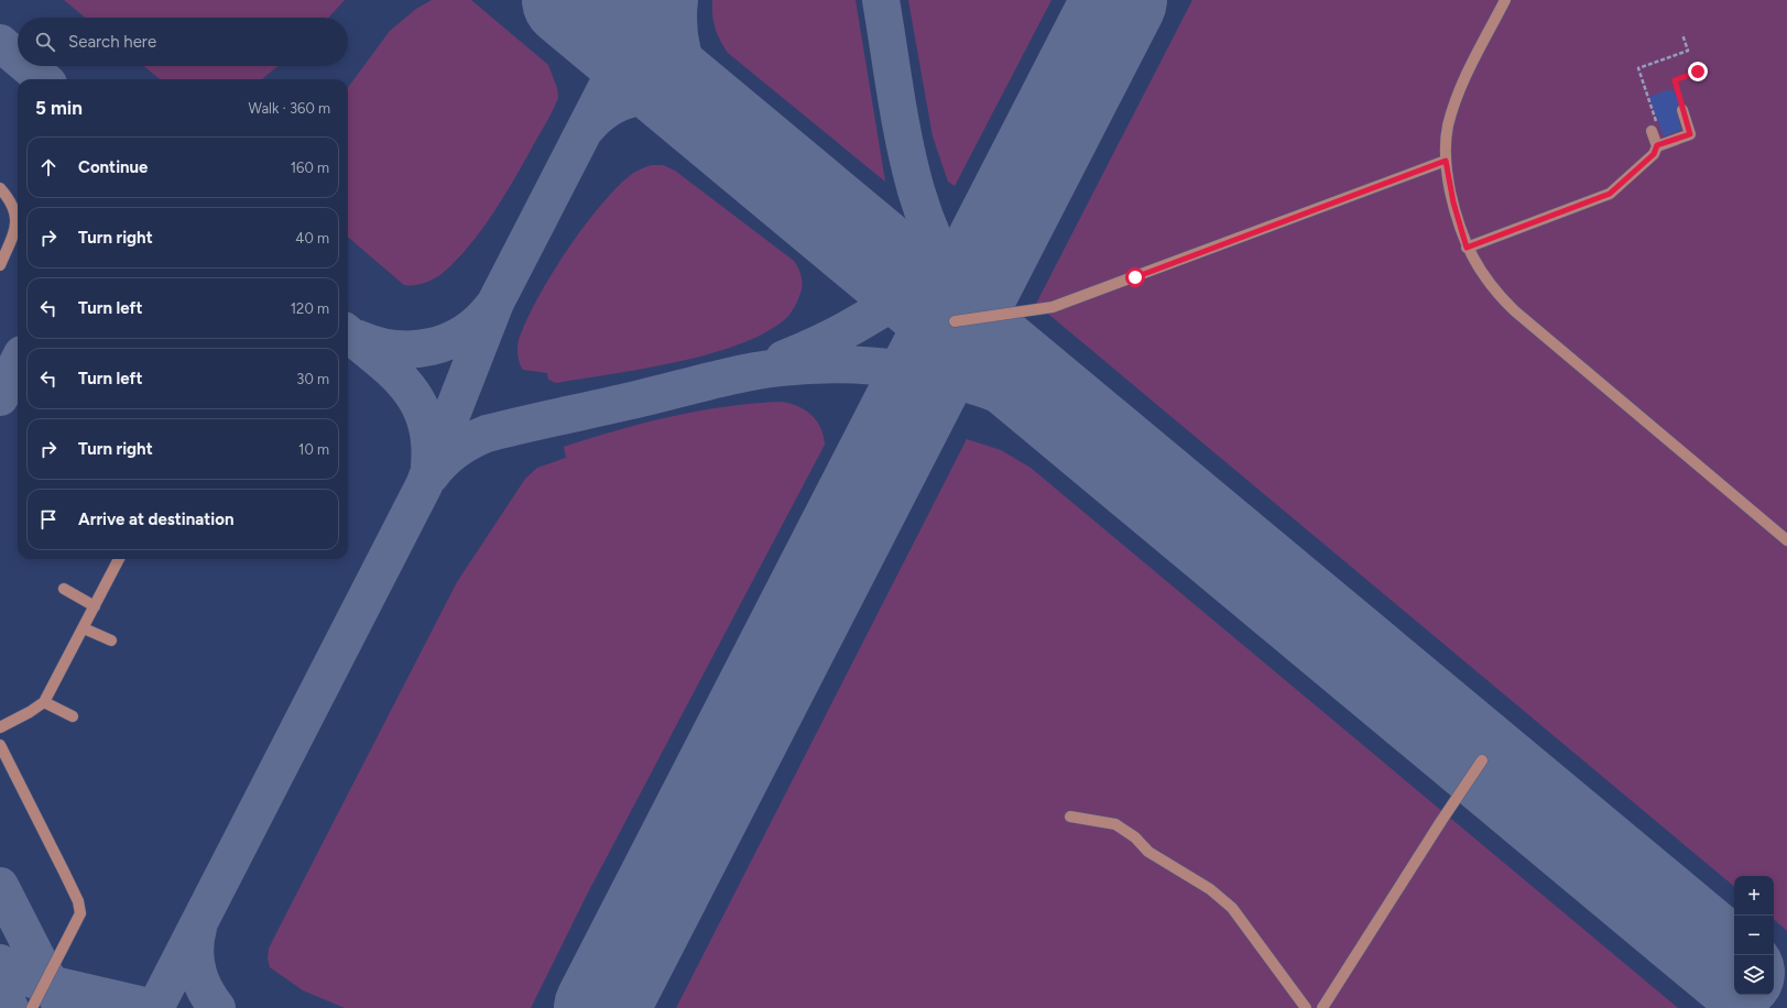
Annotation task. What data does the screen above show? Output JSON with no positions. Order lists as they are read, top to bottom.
{
  "page": {
    "search": "Search here",
    "heading": ["5 min", "Walk · 360 m"],
    "list": [
      ["Continue", "160 m"],
      ["Turn right", "40 m"],
      ["Turn left", "120 m"],
      ["Turn left", "30 m"],
      ["Turn right", "10 m"],
      "Arrive at destination"
    ],
    "map_buttons": ["+", "−"]
  }
}
